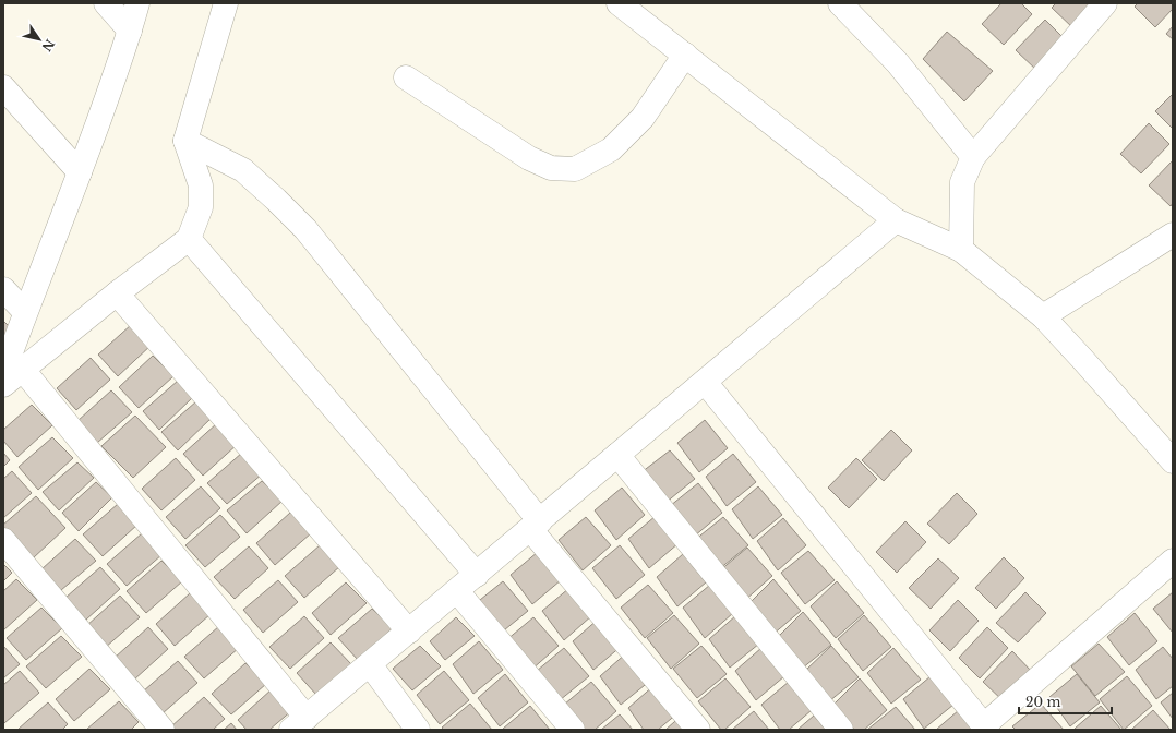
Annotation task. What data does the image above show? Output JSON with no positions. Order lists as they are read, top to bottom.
{
  "scale_bar": "20 m",
  "north": "bottom right"
}
